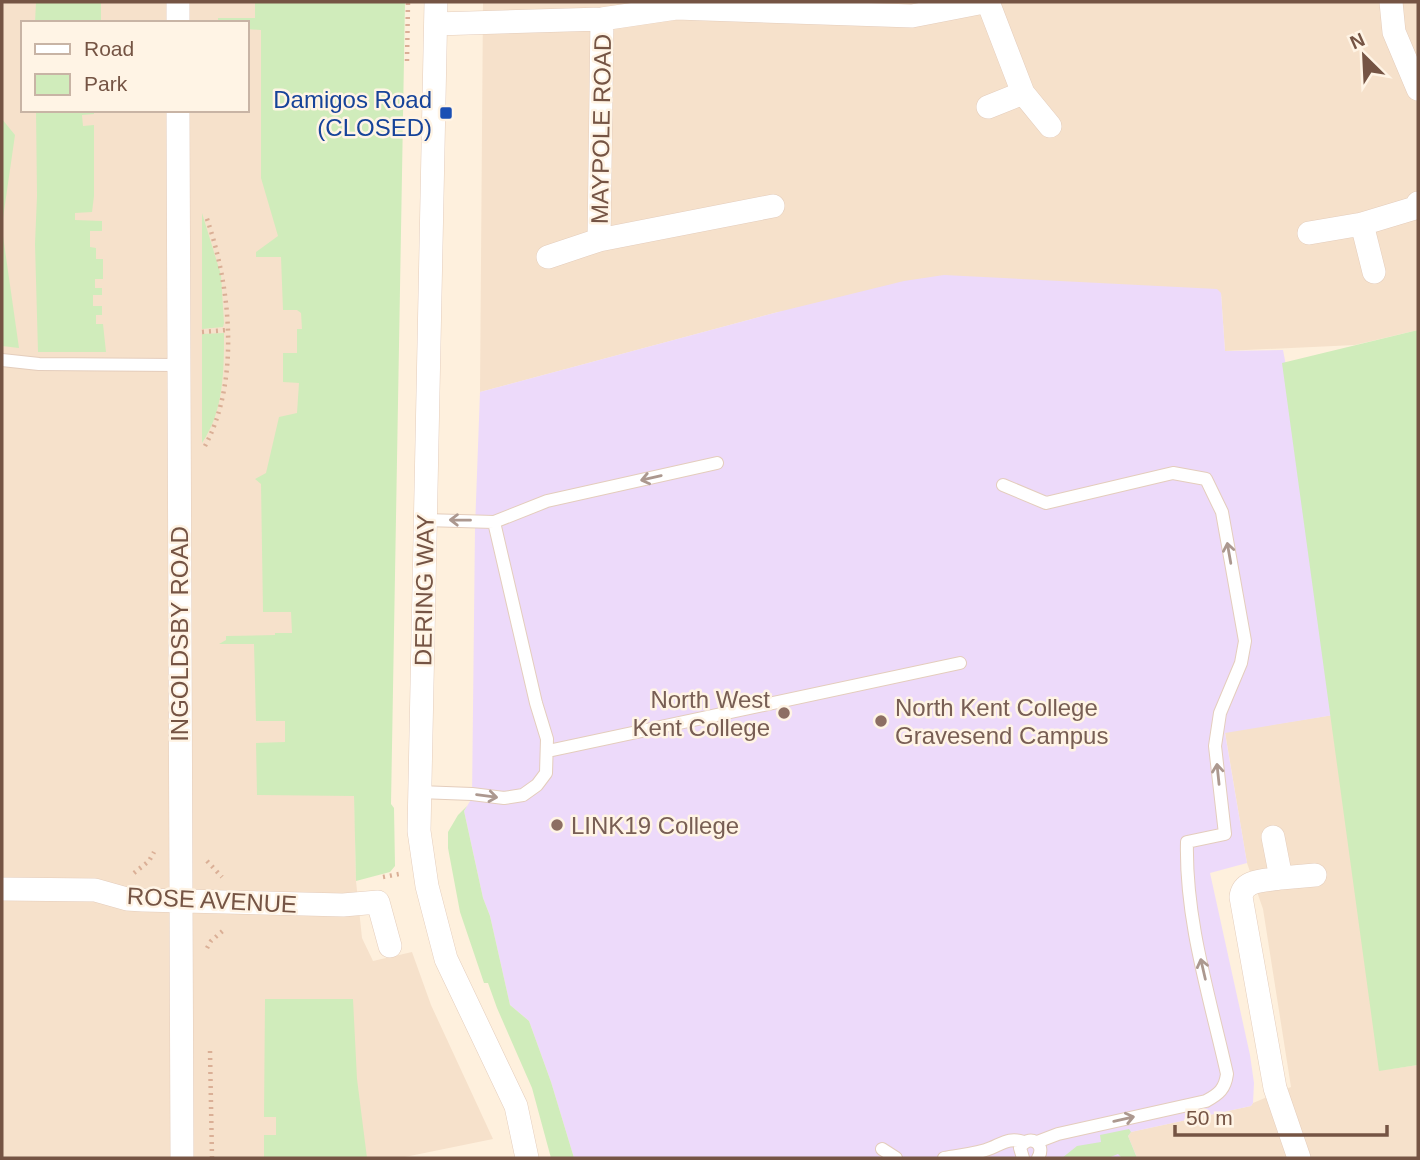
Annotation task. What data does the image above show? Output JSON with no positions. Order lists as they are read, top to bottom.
{
  "streets": {
    "street": [
      "MAYPOLE ROAD",
      "DERING WAY",
      "INGOLDSBY ROAD",
      "ROSE AVENUE"
    ]
  },
  "crossings": [
    ["INGOLDSBY ROAD", "ROSE AVENUE"]
  ],
  "places": {
    "transit": ["Damigos Road (CLOSED)"],
    "other": ["North West Kent College", "North Kent College Gravesend Campus", "LINK19 College"]
  },
  "legend": ["Road", "Park"],
  "scale_bar": "50 m",
  "north": "top left"
}
